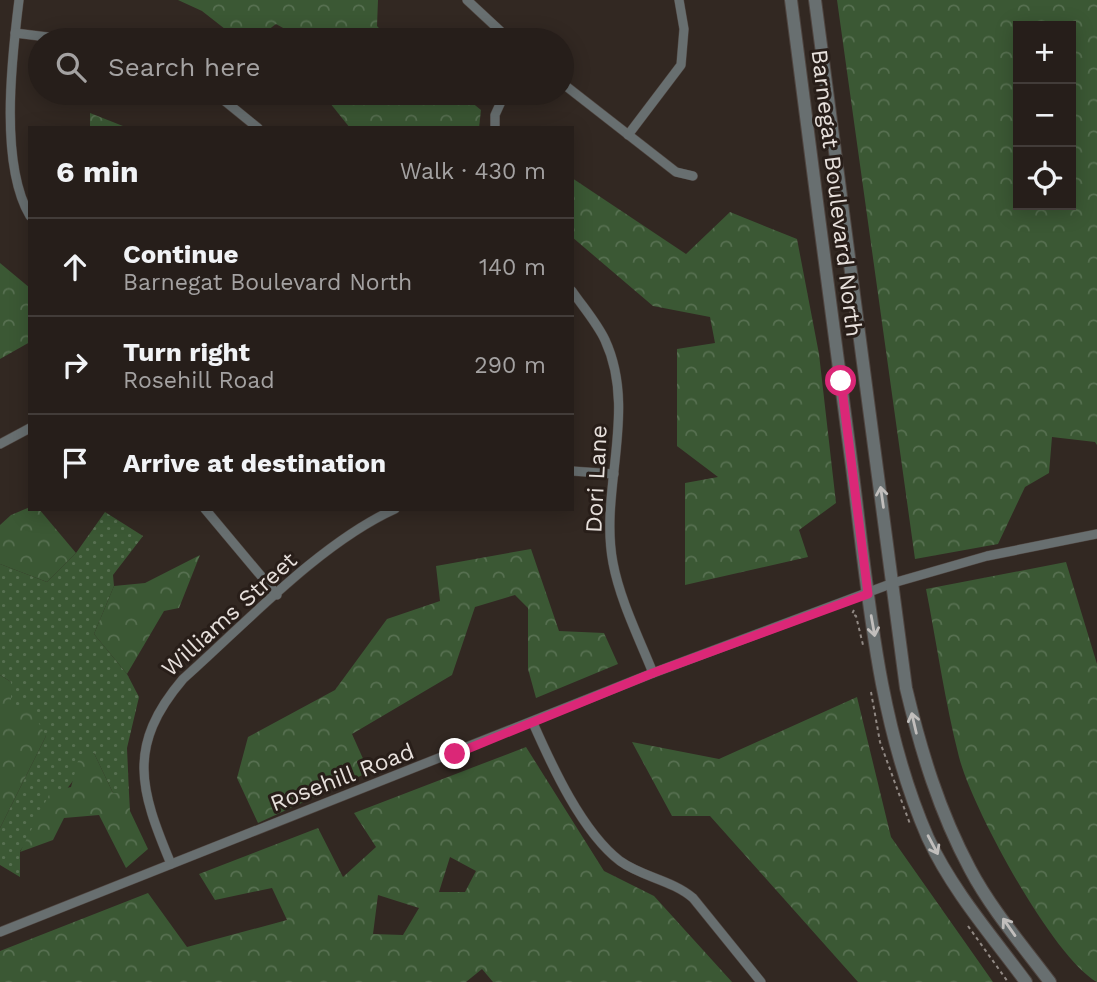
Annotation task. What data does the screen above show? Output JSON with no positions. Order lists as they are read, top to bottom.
{
  "streets": {
    "street": [
      "Barnegat Boulevard North",
      "Dori Lane",
      "Williams Street",
      "Rosehill Road"
    ]
  },
  "crossings": [
    ["Barnegat Boulevard North", "Rosehill Road"],
    ["Dori Lane", "Rosehill Road"],
    ["Williams Street", "Rosehill Road"]
  ],
  "page": {
    "map_buttons": ["+", "−"],
    "search": "Search here",
    "heading": ["6 min", "Walk · 430 m"],
    "list": [
      ["Continue", "Barnegat Boulevard North", "140 m"],
      ["Turn right", "Rosehill Road", "290 m"],
      "Arrive at destination"
    ]
  }
}
